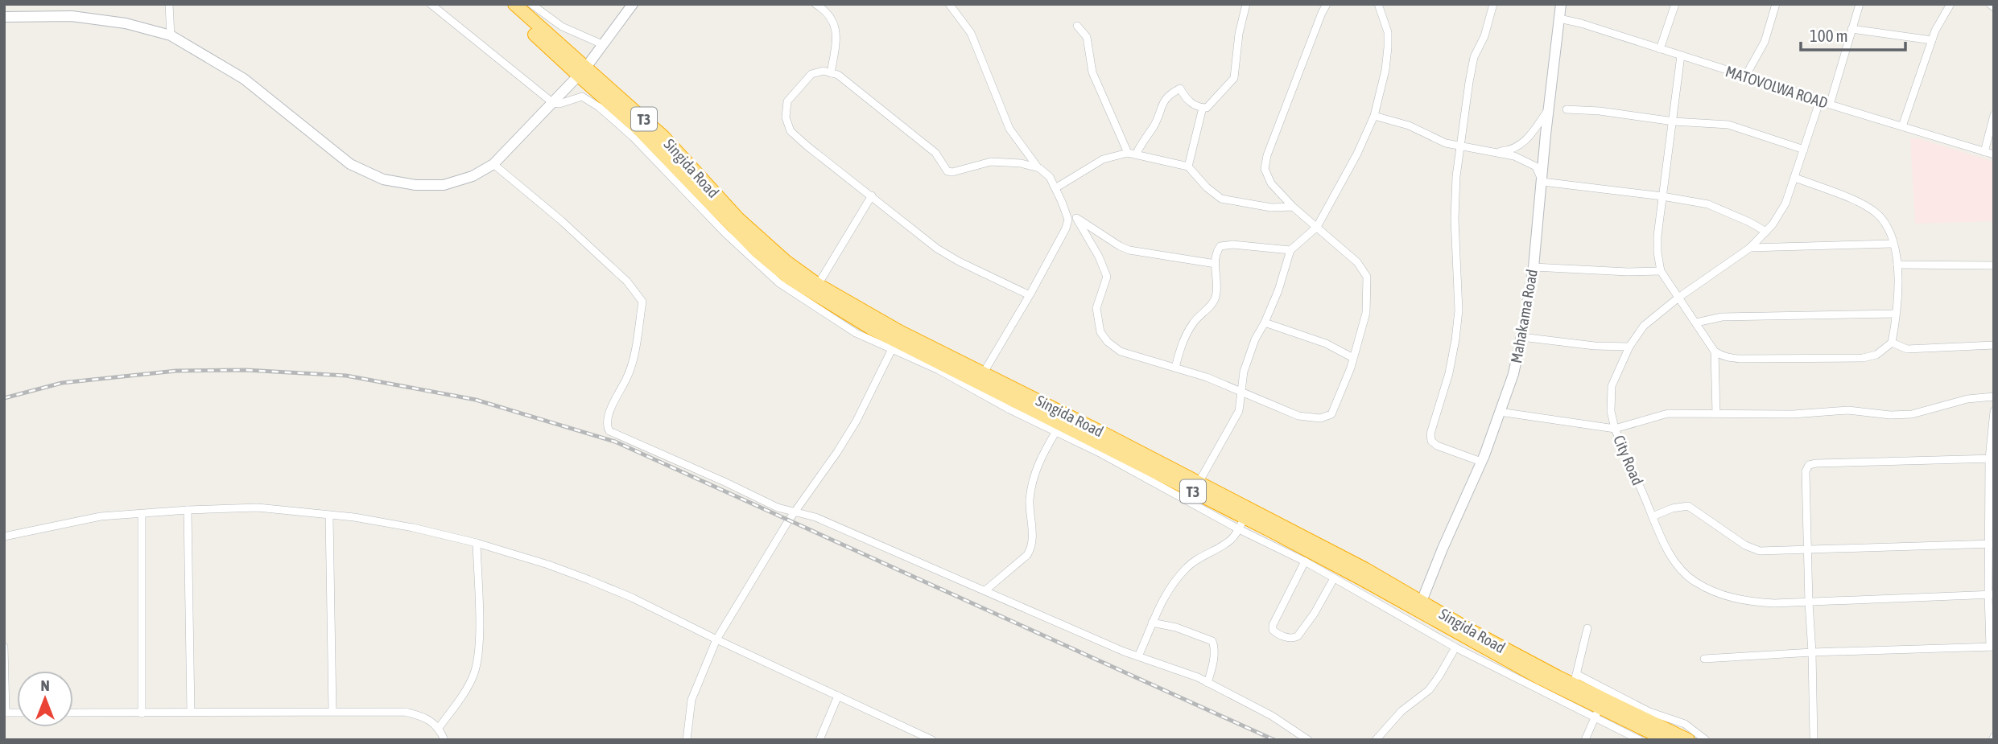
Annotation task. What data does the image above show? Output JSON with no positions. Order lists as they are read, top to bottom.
{
  "streets": {
    "highway": ["T3", "Singida Road"],
    "street": ["MATOVOLWA ROAD", "Mahakama Road", "City Road"]
  },
  "crossings": [
    ["MATOVOLWA ROAD", "Mahakama Road"],
    ["MATOVOLWA ROAD", "City Road"],
    ["Singida Road", "Mahakama Road"]
  ],
  "scale_bar": "100 m",
  "north": "top"
}
